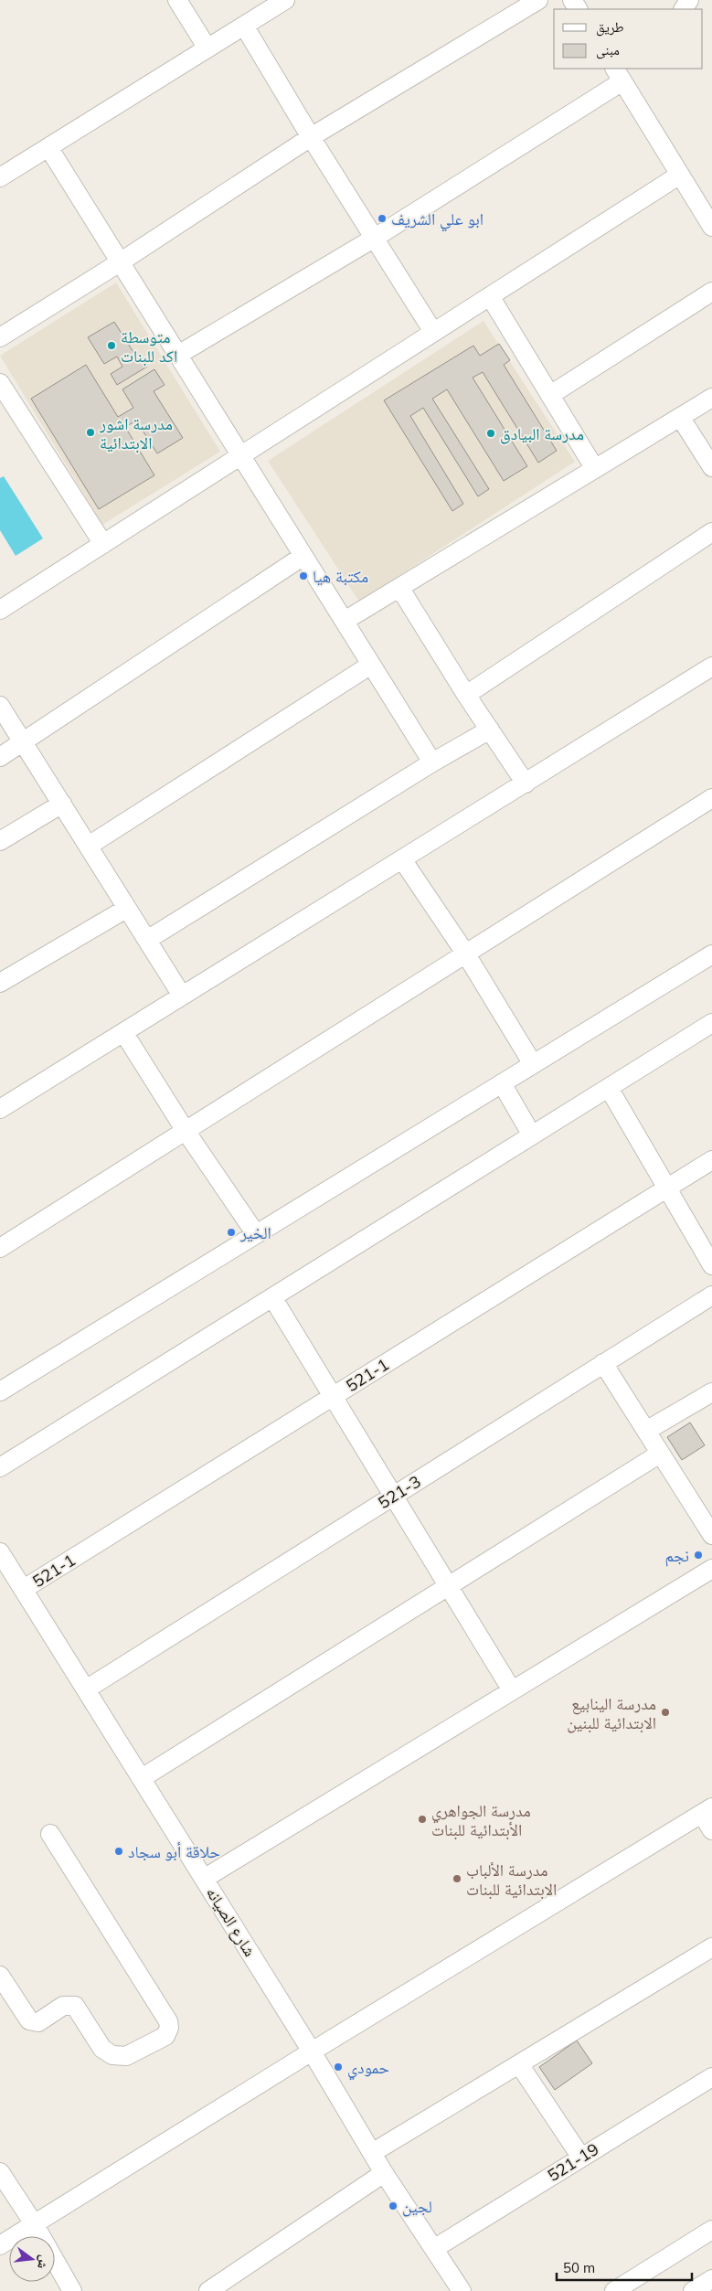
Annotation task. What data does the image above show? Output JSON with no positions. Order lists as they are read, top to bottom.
{
  "streets": {
    "street": [
      "521-1",
      "521-3",
      "شارع الصيانه",
      "521-19"
    ]
  },
  "crossings": [
    ["521-1", "شارع الصيانه"],
    ["521-3", "شارع الصيانه"],
    ["شارع الصيانه", "521-19"]
  ],
  "places": [
    "ابو علي الشريف",
    "متوسطة اكد للبنات",
    "مدرسة اشور الابتدائية",
    "مدرسة البيادق",
    "مكتبة هيا",
    "الخير",
    "نجم",
    "مدرسة الينابيع الابتدائية للبنين",
    "مدرسة الجواهري الأبتدائية للبنات",
    "حلاقة أبو سجاد",
    "مدرسة الألباب الابتدائية للبنات",
    "حمودي",
    "لجين"
  ],
  "legend": ["طريق", "مبنى"],
  "scale_bar": "50 m",
  "north": "right"
}
